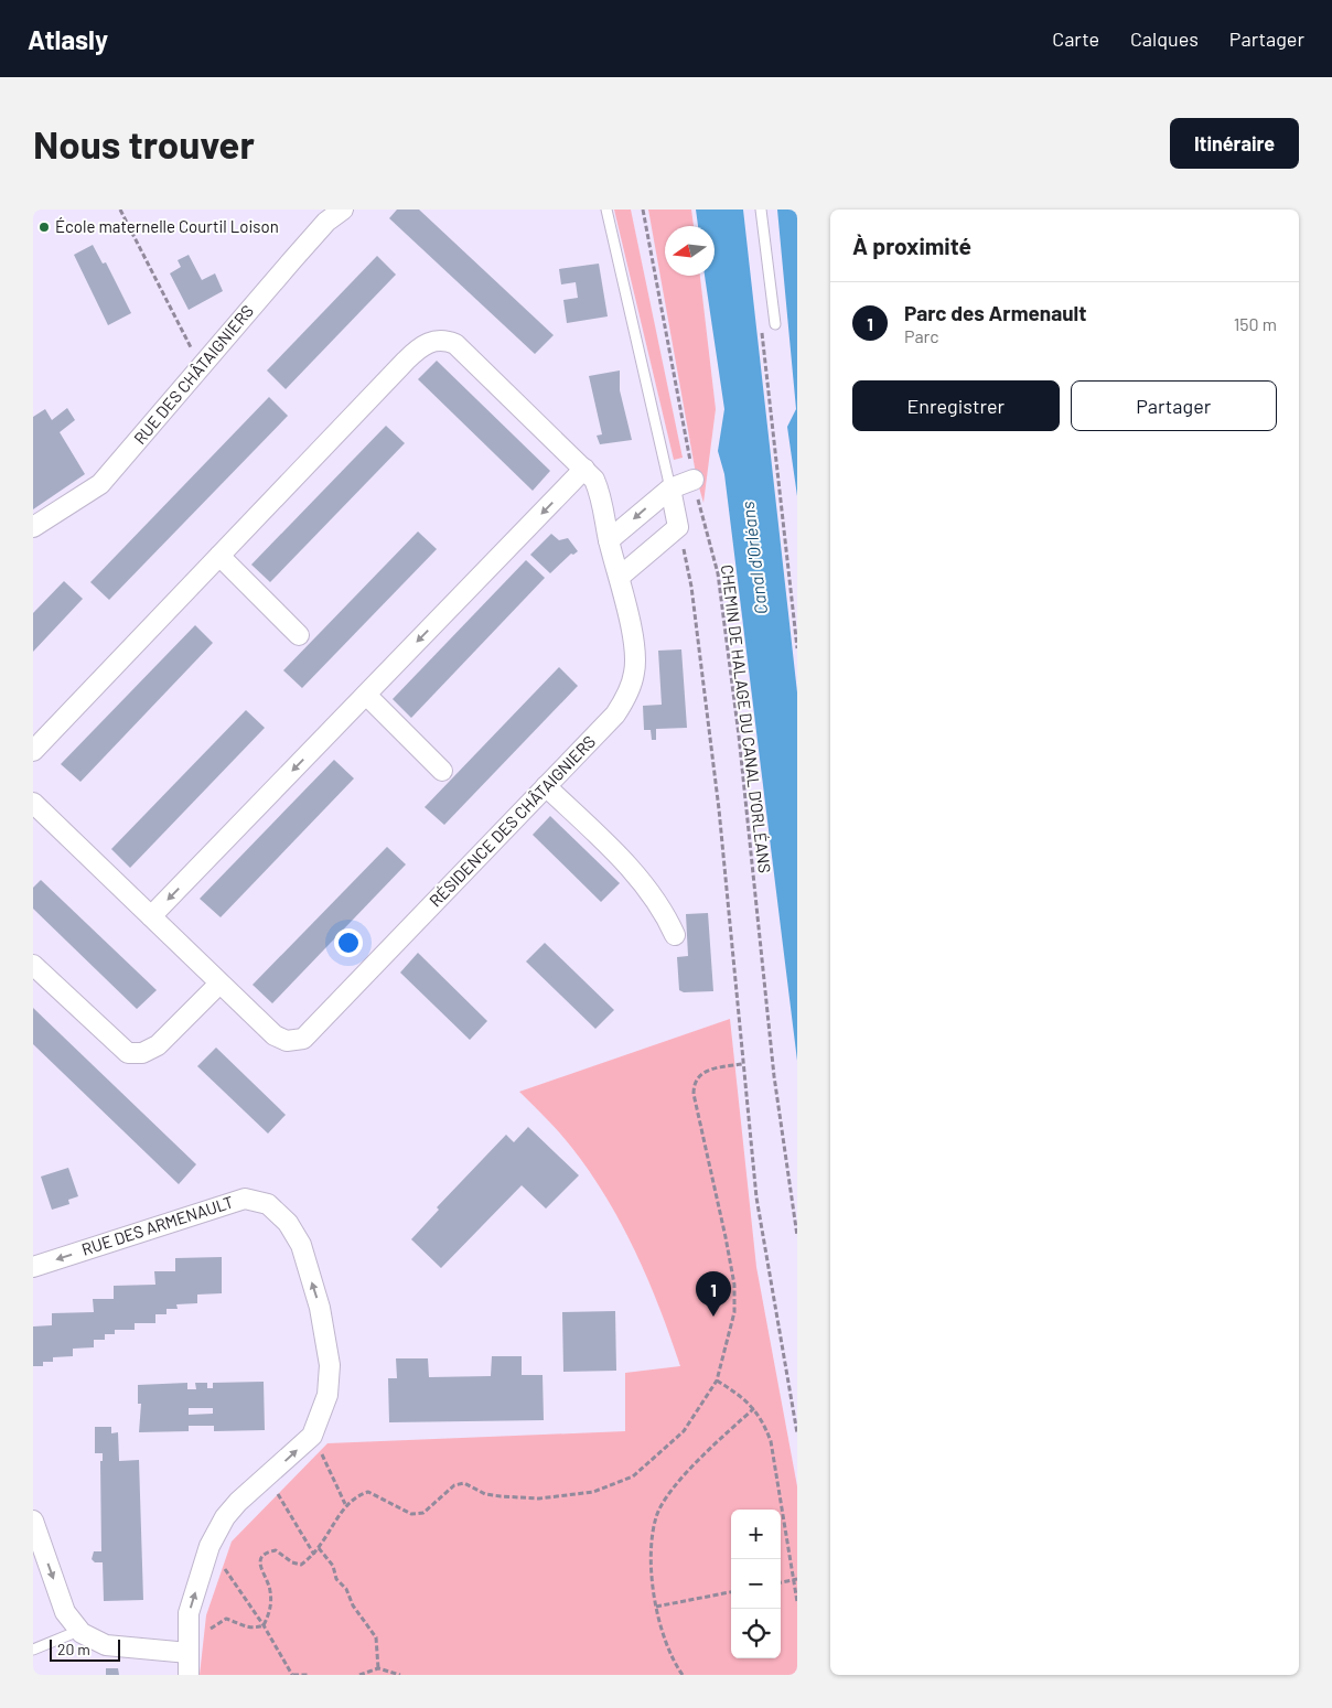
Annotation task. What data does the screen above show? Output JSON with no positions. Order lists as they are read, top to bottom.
{
  "streets": {
    "street": ["RUE DES CHÂTAIGNIERS", "RÉSIDENCE DES CHÂTAIGNIERS", "RUE DES ARMENAULT"],
    "path": ["CHEMIN DE HALAGE DU CANAL D'ORLÉANS"]
  },
  "water": ["Canal d'Orléans"],
  "places": ["École maternelle Courtil Loison"],
  "scale_bar": "20 m",
  "north": "left",
  "page": {
    "header": "Atlasly",
    "nav": ["Carte", "Calques", "Partager"],
    "buttons": [
      "Itinéraire",
      ["Enregistrer", "Partager"]
    ],
    "title": "Nous trouver",
    "heading": "À proximité",
    "list": [
      {
        "mark": "1",
        "name": "Parc des Armenault",
        "note": "Parc",
        "value": "150 m"
      }
    ],
    "pins": "1",
    "map_buttons": ["+", "−"],
    "scale": "20 m"
  }
}
